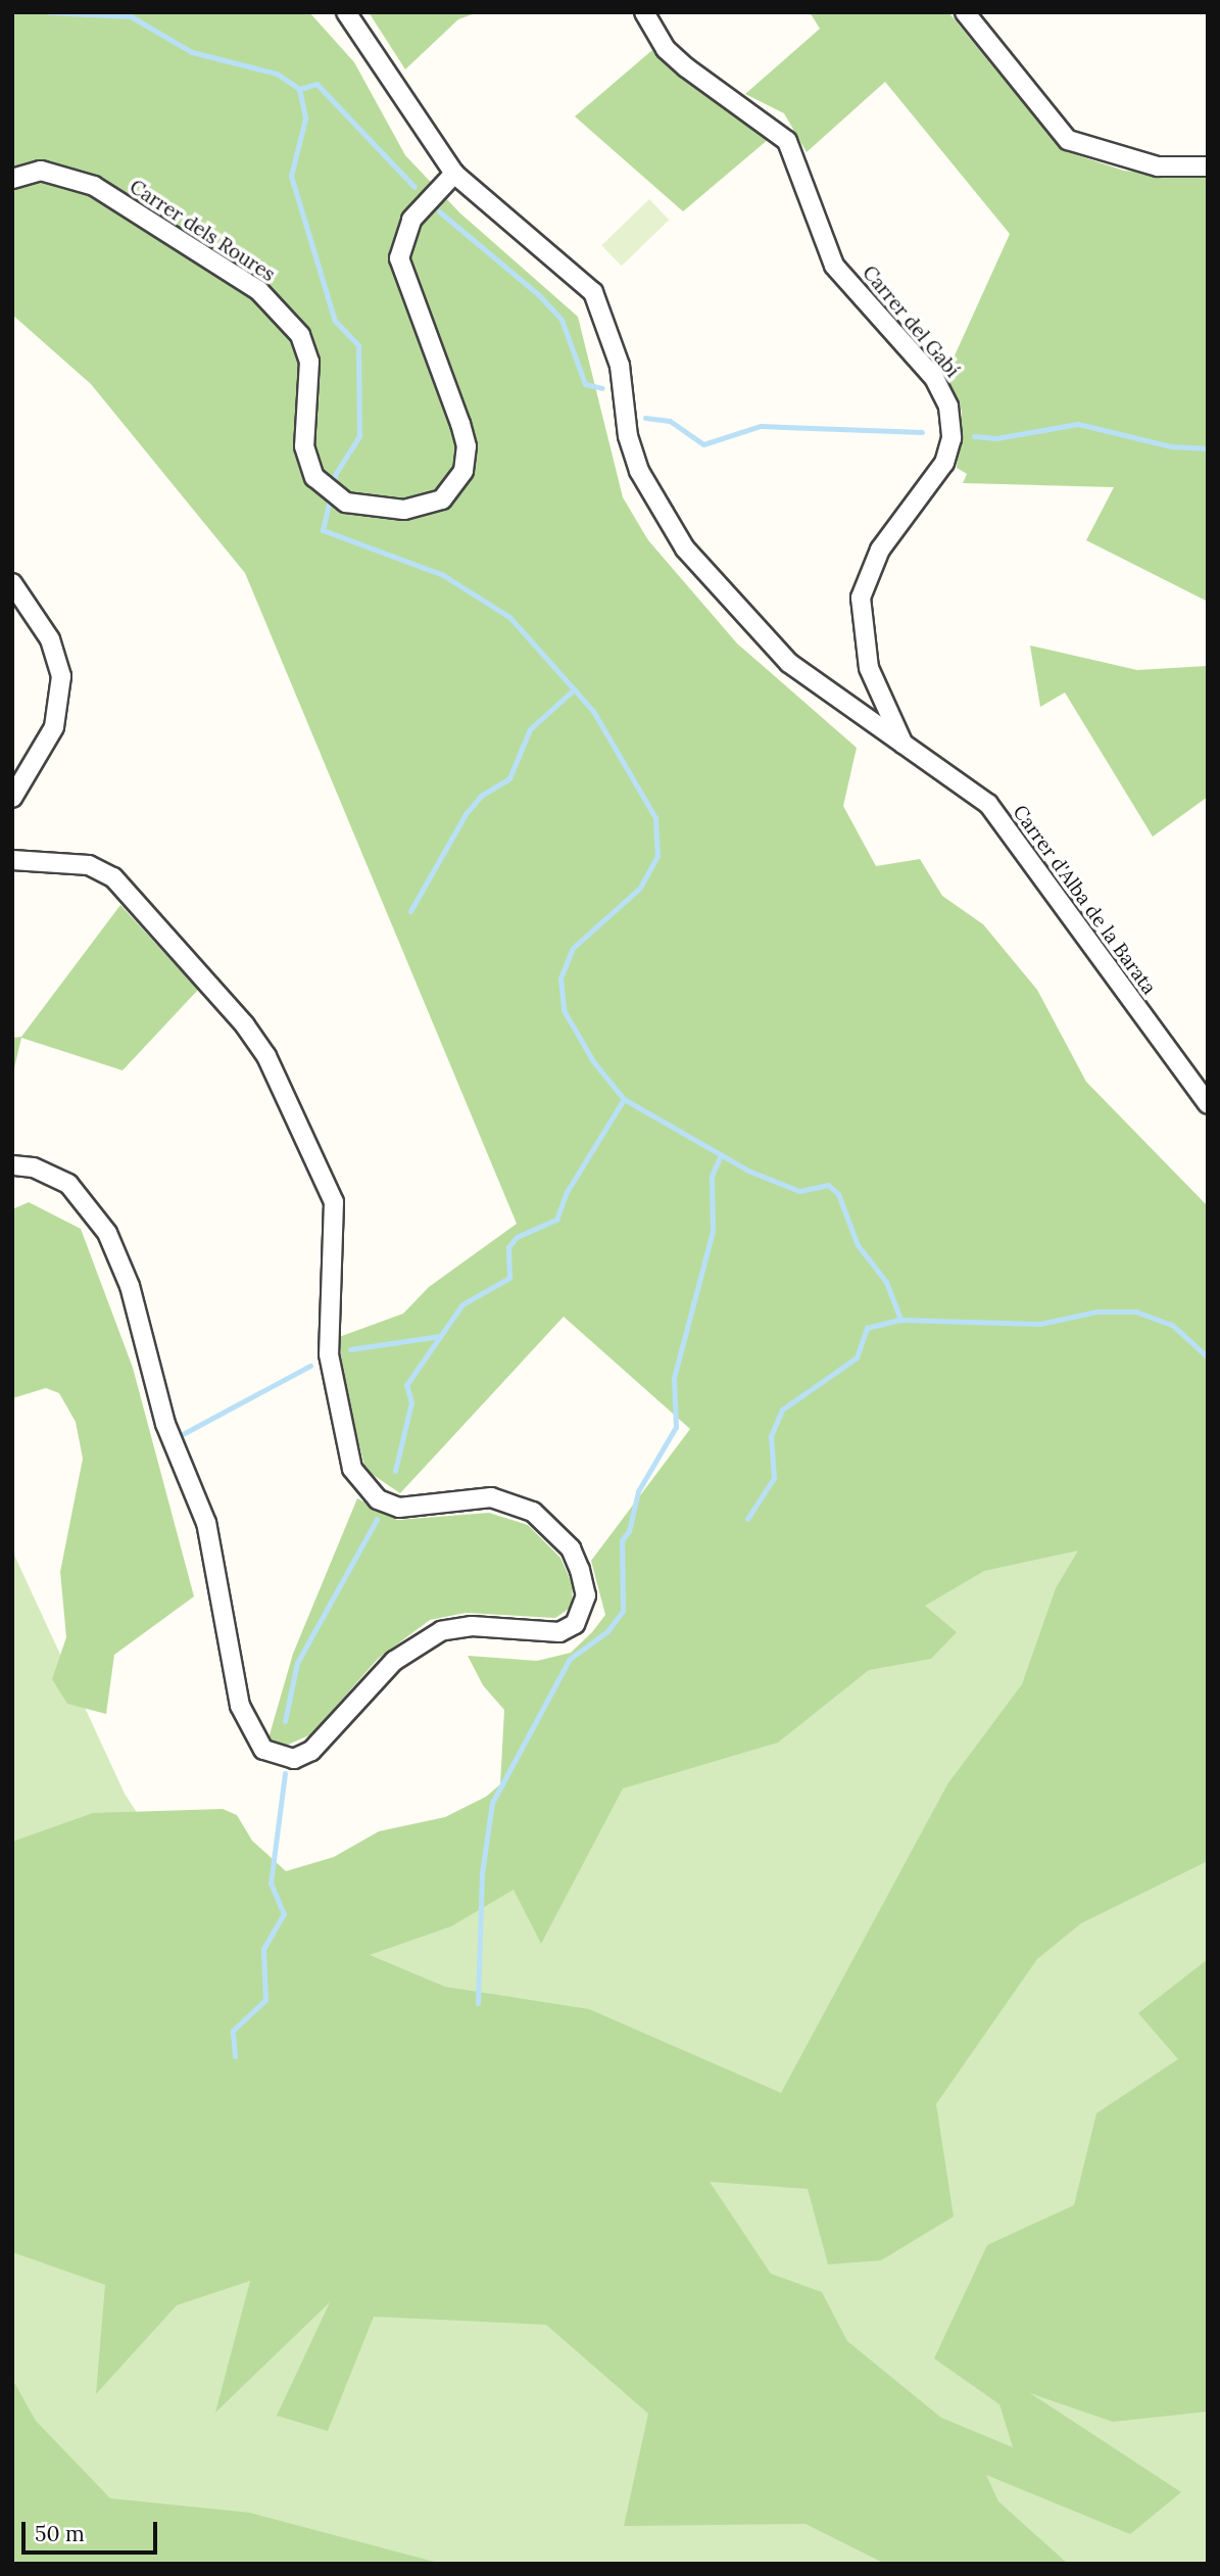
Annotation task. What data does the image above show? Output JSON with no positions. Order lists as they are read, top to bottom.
{
  "streets": {
    "street": ["Carrer dels Roures", "Carrer del Gabí", "Carrer d'Alba de la Barata"]
  },
  "crossings": [
    ["Carrer dels Roures", "Carrer d'Alba de la Barata"],
    ["Carrer del Gabí", "Carrer d'Alba de la Barata"]
  ],
  "scale_bar": "50 m"
}
